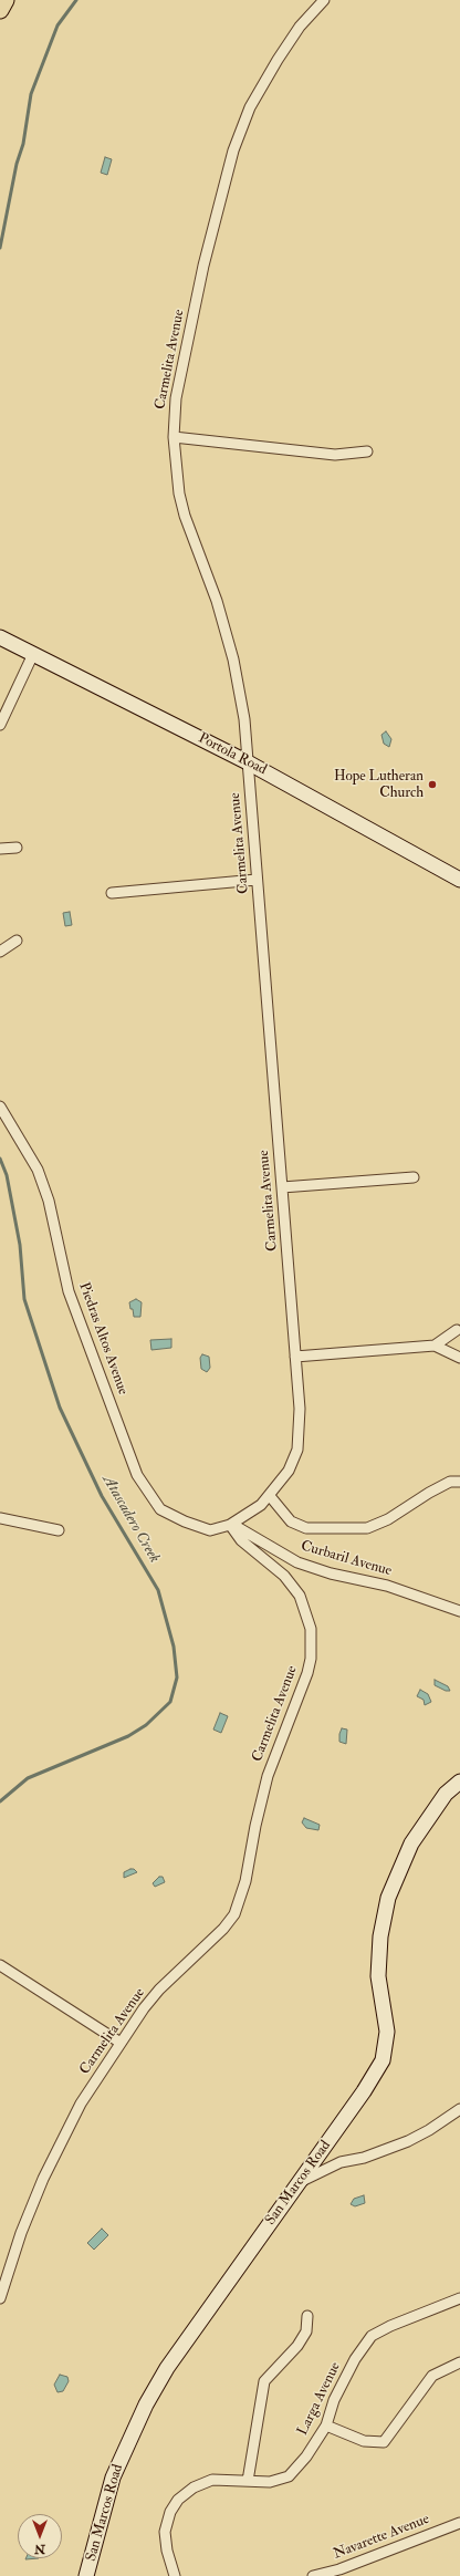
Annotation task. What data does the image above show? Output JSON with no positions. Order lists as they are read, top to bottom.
{
  "streets": {
    "street": [
      "Carmelita Avenue",
      "Portola Road",
      "Piedras Altos Avenue",
      "Curbaril Avenue",
      "San Marcos Road",
      "Larga Avenue",
      "Navarette Avenue"
    ]
  },
  "crossings": [
    ["Carmelita Avenue", "Portola Road"],
    ["Carmelita Avenue", "Piedras Altos Avenue"],
    ["Carmelita Avenue", "Curbaril Avenue"],
    ["Piedras Altos Avenue", "Curbaril Avenue"]
  ],
  "water": ["Atascadero Creek"],
  "places": ["Hope Lutheran Church"],
  "north": "bottom"
}
